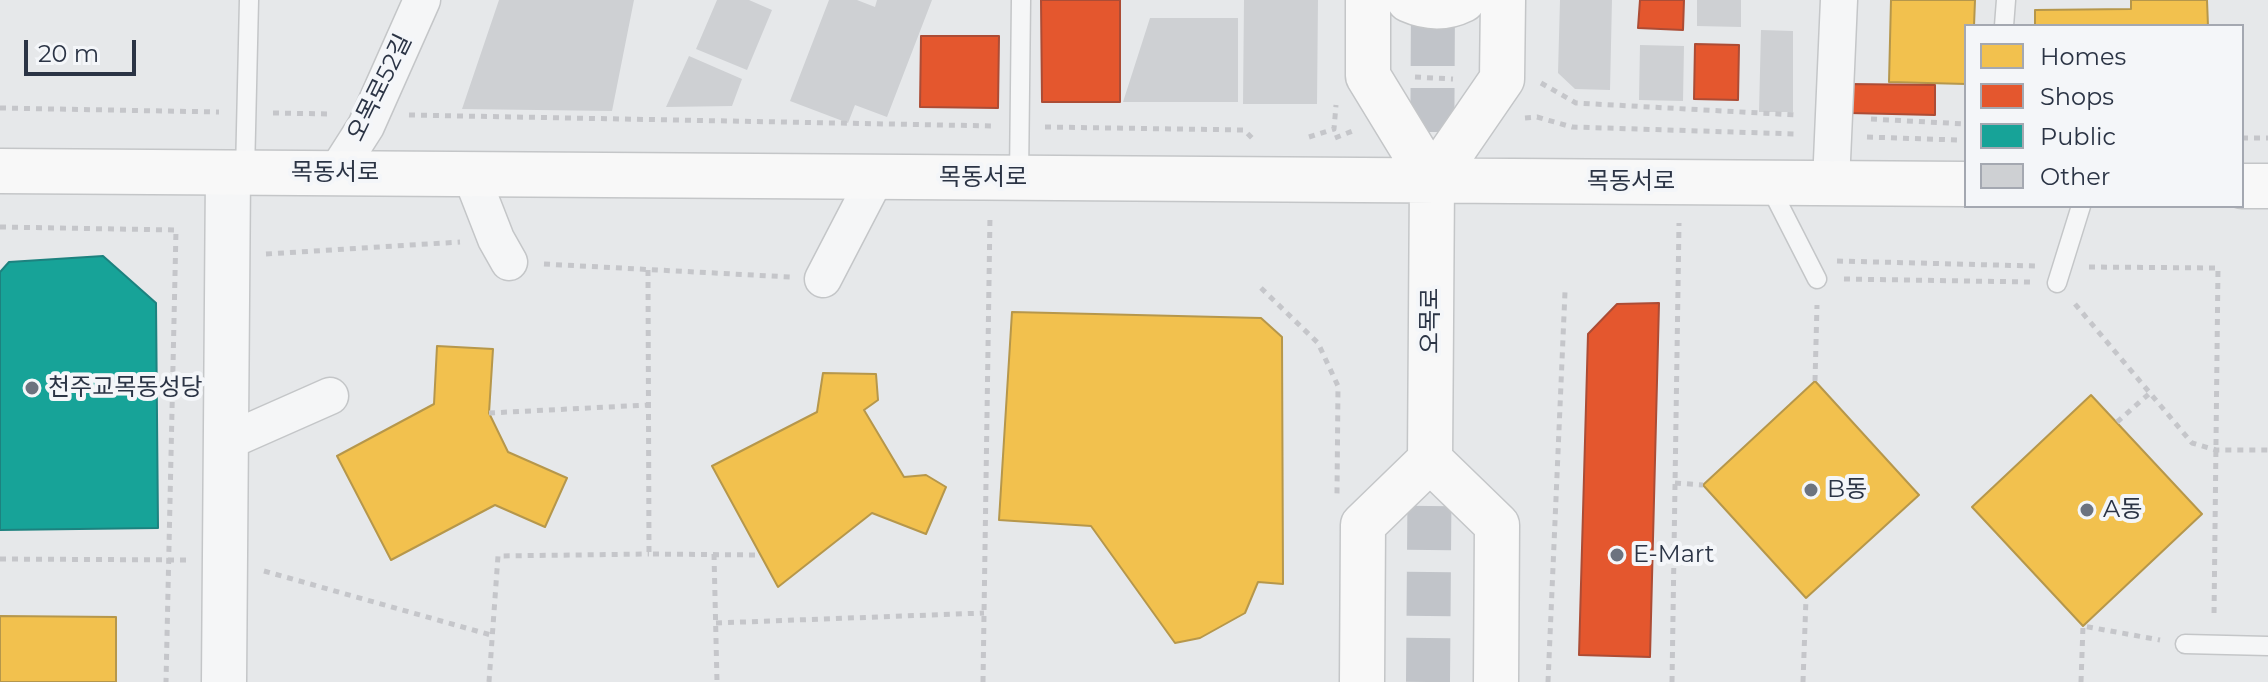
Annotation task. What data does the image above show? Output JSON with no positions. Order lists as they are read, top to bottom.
{
  "streets": {
    "main road": ["목동서로", "오목로"],
    "street": ["오목로52길"]
  },
  "crossings": [
    ["오목로52길", "목동서로"],
    ["목동서로", "오목로"]
  ],
  "places": [
    "천주교목동성당",
    "B동",
    "A동",
    "E-Mart"
  ],
  "legend": [
    "Homes",
    "Shops",
    "Public",
    "Other"
  ],
  "scale_bar": "20 m"
}
